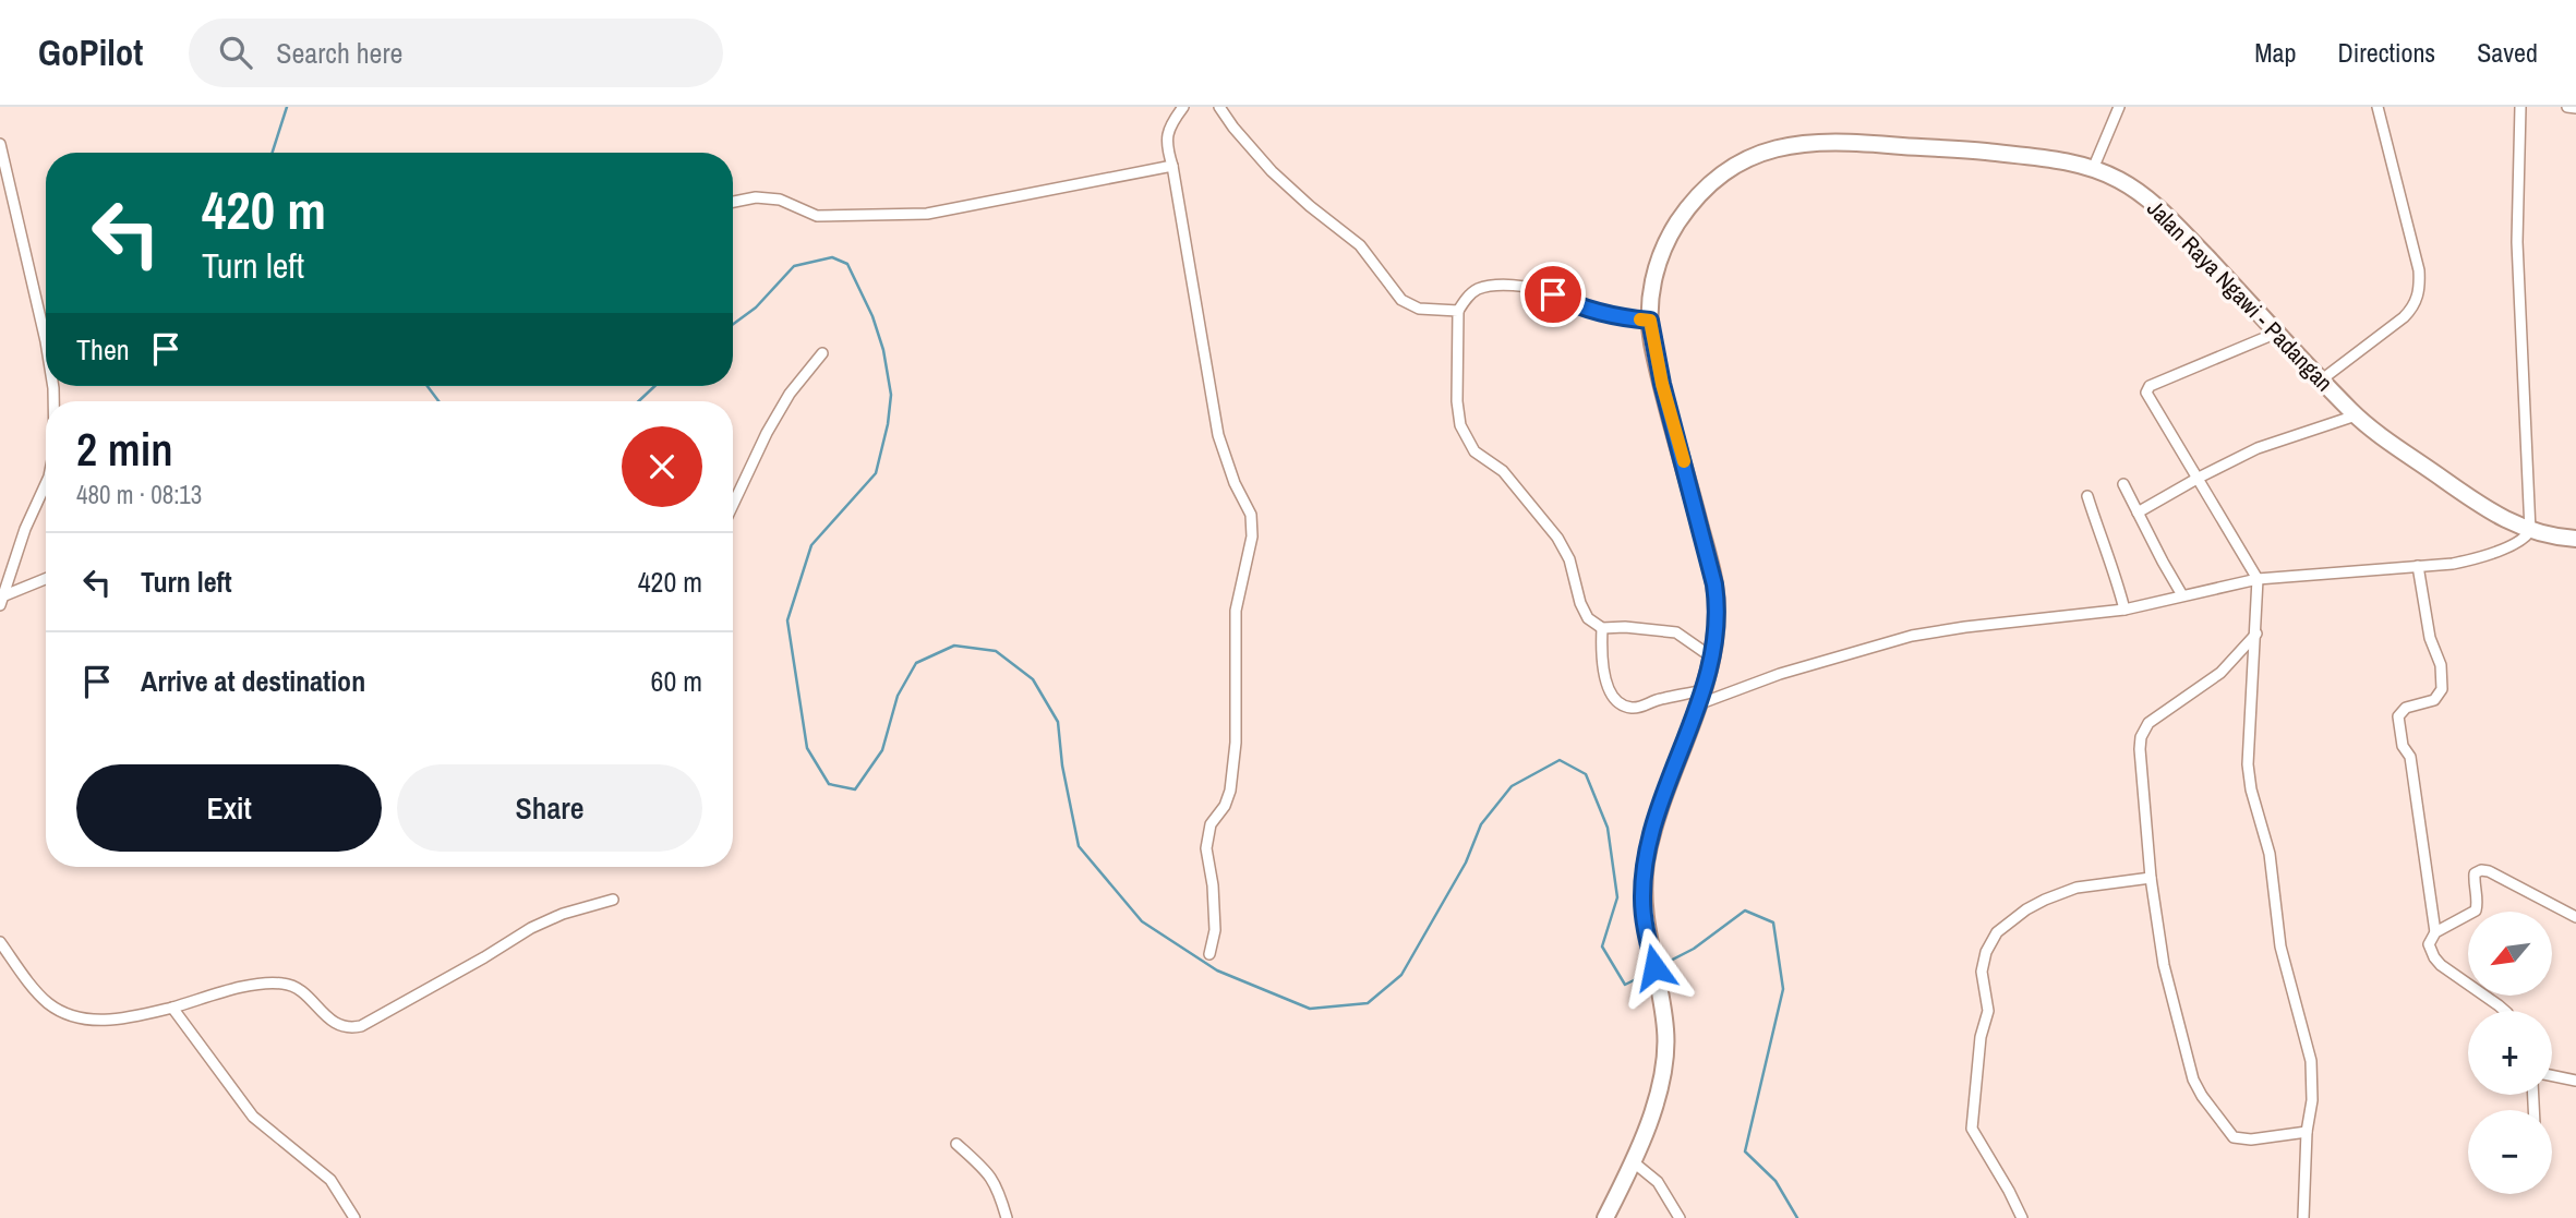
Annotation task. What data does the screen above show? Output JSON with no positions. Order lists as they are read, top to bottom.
{
  "streets": {
    "highway": ["Jalan Raya Ngawi - Padangan"]
  },
  "north": "bottom left",
  "page": {
    "header": "GoPilot",
    "search": "Search here",
    "nav": ["Map", "Directions", "Saved"],
    "turn": ["420 m", "Turn left"],
    "then": "Then",
    "heading": ["2 min", "480 m · 08:13"],
    "list": [
      {
        "name": "Turn left",
        "value": "420 m"
      },
      {
        "name": "Arrive at destination",
        "value": "60 m"
      }
    ],
    "buttons": ["Exit", "Share"],
    "map_buttons": ["+", "−"]
  }
}
